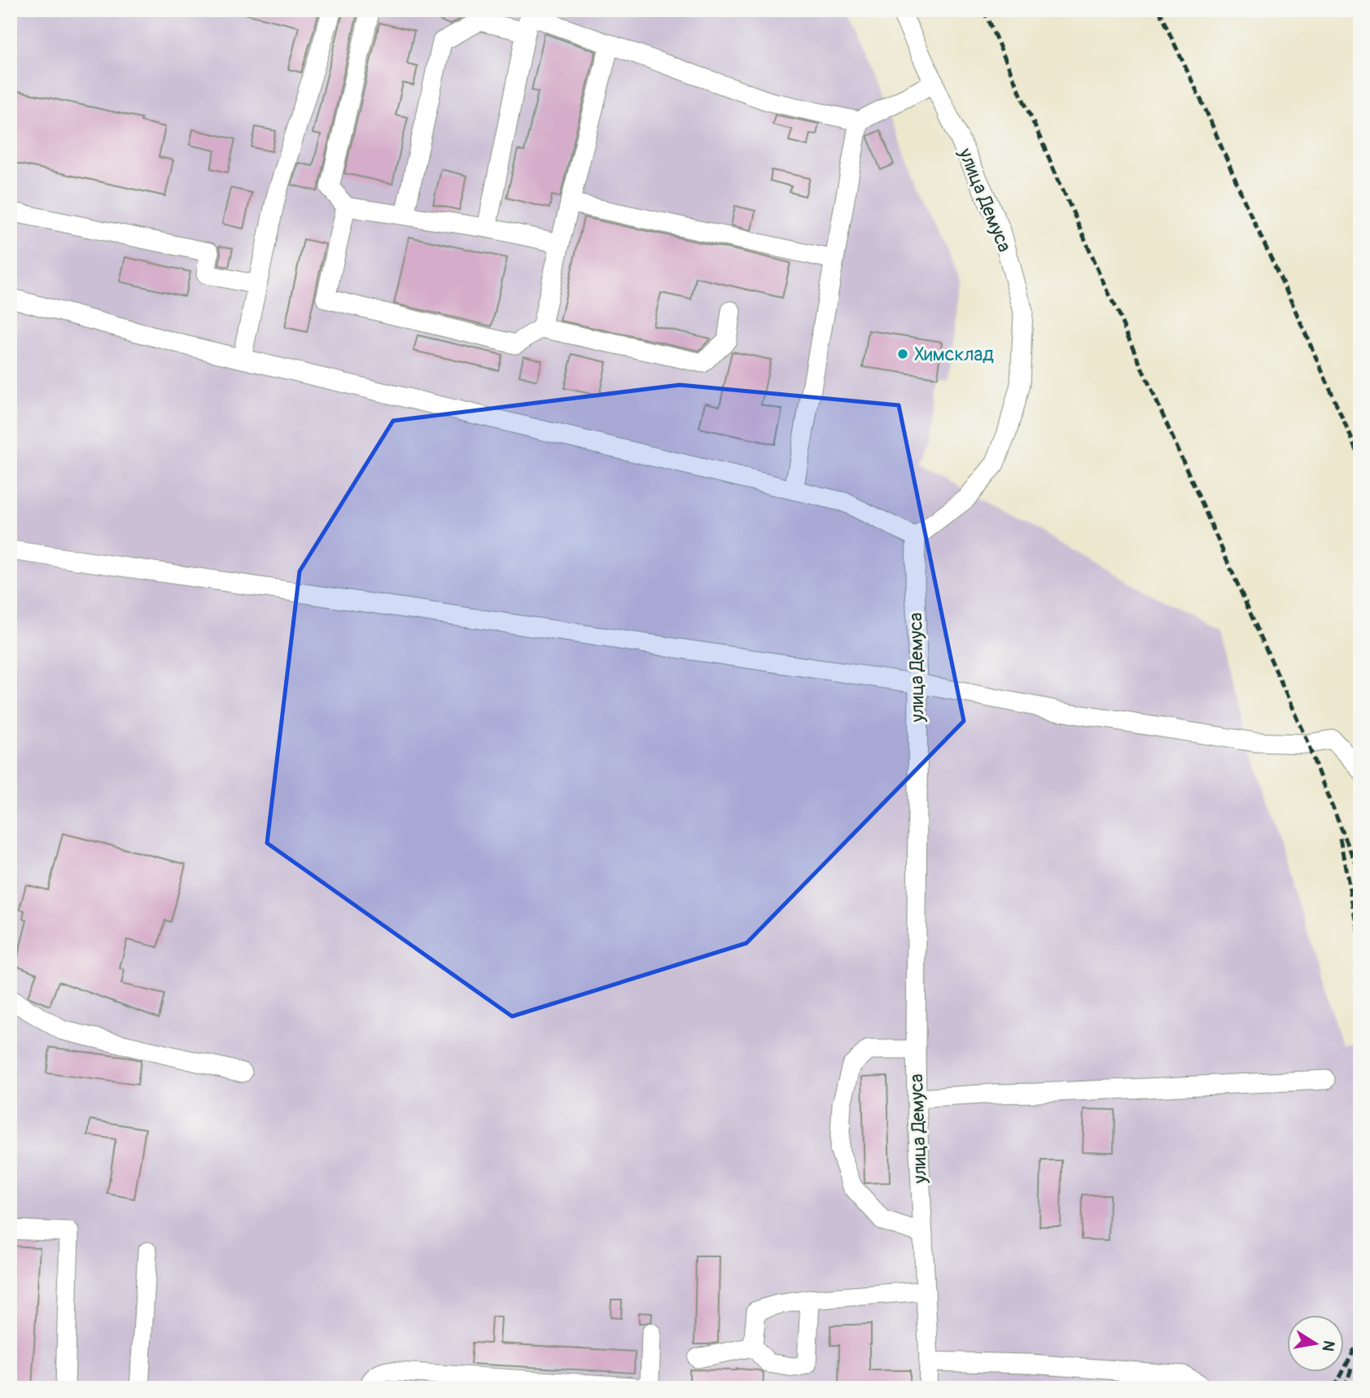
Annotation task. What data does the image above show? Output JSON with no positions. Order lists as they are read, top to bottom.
{
  "streets": {
    "street": ["улица Демуса"]
  },
  "places": ["Химсклад"],
  "north": "right"
}
